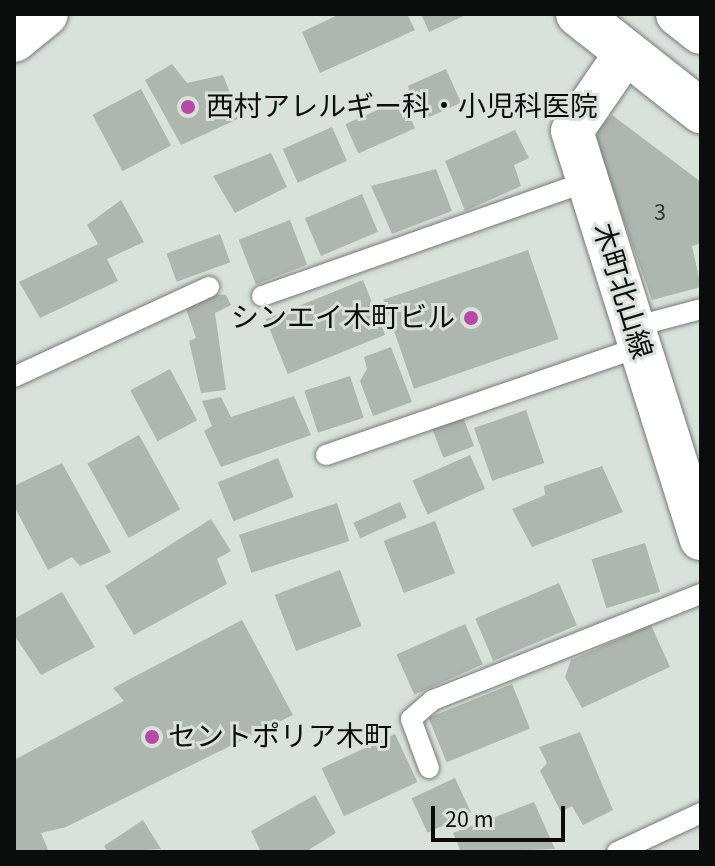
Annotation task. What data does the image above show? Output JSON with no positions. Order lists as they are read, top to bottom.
{
  "streets": {
    "street": ["木町北山線"]
  },
  "places": ["西村アレルギー科・小児科医院", "シンエイ木町ビル", "セントポリア木町"],
  "house_numbers": ["3"],
  "scale_bar": "20 m"
}
